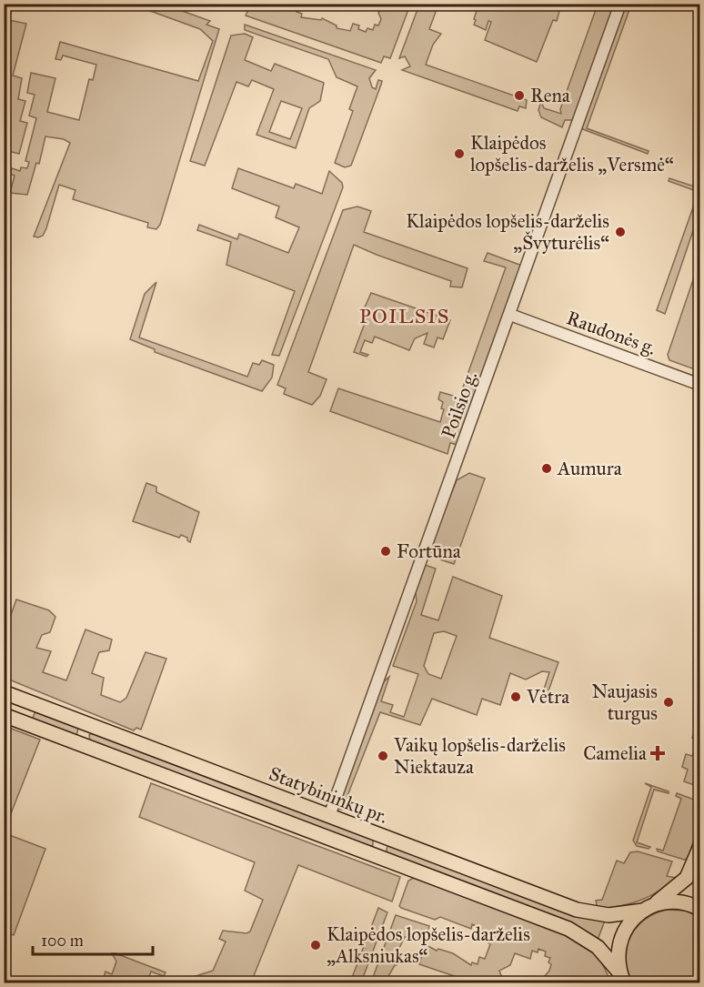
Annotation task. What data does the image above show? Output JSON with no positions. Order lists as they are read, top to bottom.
{
  "streets": {
    "main road": ["Statybininkų pr."],
    "street": ["Raudonės g.", "Poilsio g."]
  },
  "crossings": [
    ["Raudonės g.", "Poilsio g."],
    ["Poilsio g.", "Statybininkų pr."]
  ],
  "districts": ["POILSIS"],
  "places": {
    "other": [
      "Rena",
      "Klaipėdos lopšelis-darželis „Versmė“",
      "Klaipėdos lopšelis-darželis „Švyturėlis“",
      "Aumura",
      "Fortūna",
      "Vėtra",
      "Naujasis turgus",
      "Vaikų lopšelis-darželis Niektauza",
      "Klaipėdos lopšelis-darželis „Alksniukas“"
    ],
    "health": ["Camelia"]
  },
  "scale_bar": "100 m"
}
